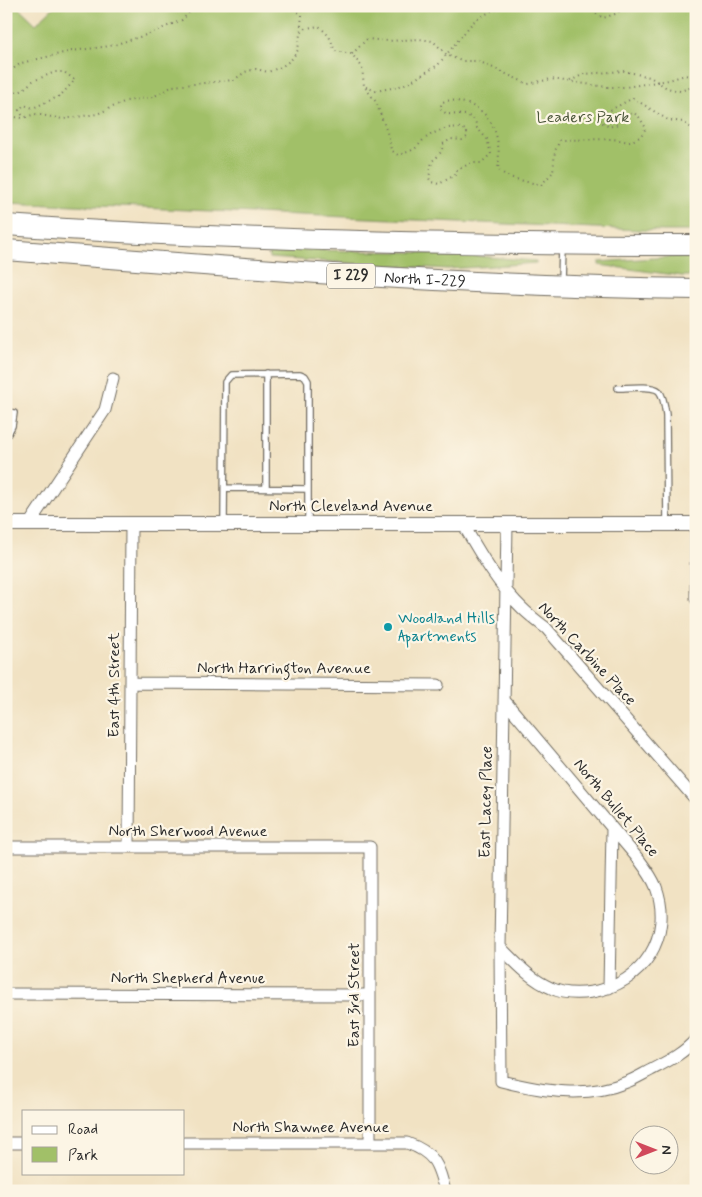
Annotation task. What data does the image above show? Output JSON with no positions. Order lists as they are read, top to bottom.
{
  "streets": {
    "highway": ["I 229", "North I-229"],
    "street": [
      "North Cleveland Avenue",
      "North Carbine Place",
      "North Harrington Avenue",
      "East 4th Street",
      "East Lacey Place",
      "North Bullet Place",
      "North Sherwood Avenue",
      "North Shepherd Avenue",
      "East 3rd Street",
      "North Shawnee Avenue"
    ]
  },
  "crossings": [
    ["North Cleveland Avenue", "North Carbine Place"],
    ["North Cleveland Avenue", "East 4th Street"],
    ["North Cleveland Avenue", "East Lacey Place"],
    ["North Carbine Place", "East Lacey Place"],
    ["North Harrington Avenue", "East 4th Street"],
    ["East 4th Street", "North Sherwood Avenue"],
    ["East Lacey Place", "North Bullet Place"],
    ["North Sherwood Avenue", "East 3rd Street"],
    ["North Shepherd Avenue", "East 3rd Street"],
    ["East 3rd Street", "North Shawnee Avenue"]
  ],
  "parks": ["Leaders Park"],
  "places": ["Woodland Hills Apartments"],
  "legend": ["Road", "Park"],
  "north": "right"
}
